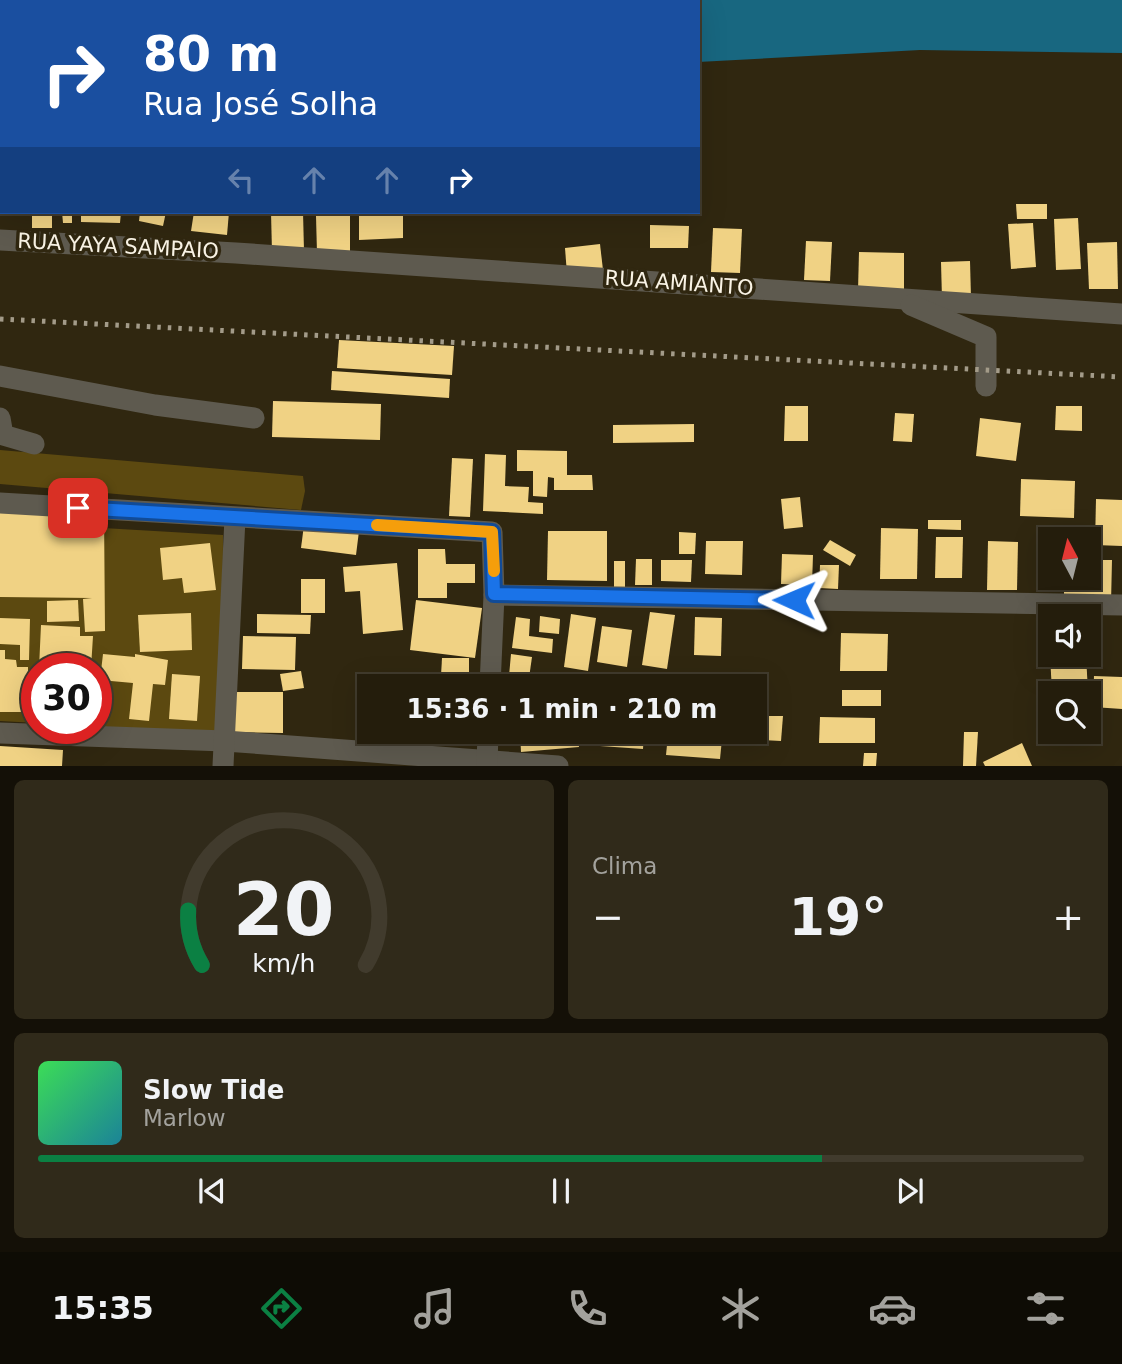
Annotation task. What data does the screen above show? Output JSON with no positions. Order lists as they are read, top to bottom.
{
  "streets": {
    "street": ["RUA YAYA SAMPAIO", "RUA AMIANTO"]
  },
  "crossings": [
    ["RUA YAYA SAMPAIO", "RUA AMIANTO"]
  ],
  "north": "top",
  "page": {
    "turn": ["80 m", "Rua José Solha"],
    "limit": "30",
    "trip": "15:36 · 1 min · 210 m",
    "tile": "Clima",
    "heat": ["−", "19°", "+"],
    "song": ["Slow Tide", "Marlow"],
    "tabs": "15:35",
    "gauge": ["20", "km/h"]
  }
}
